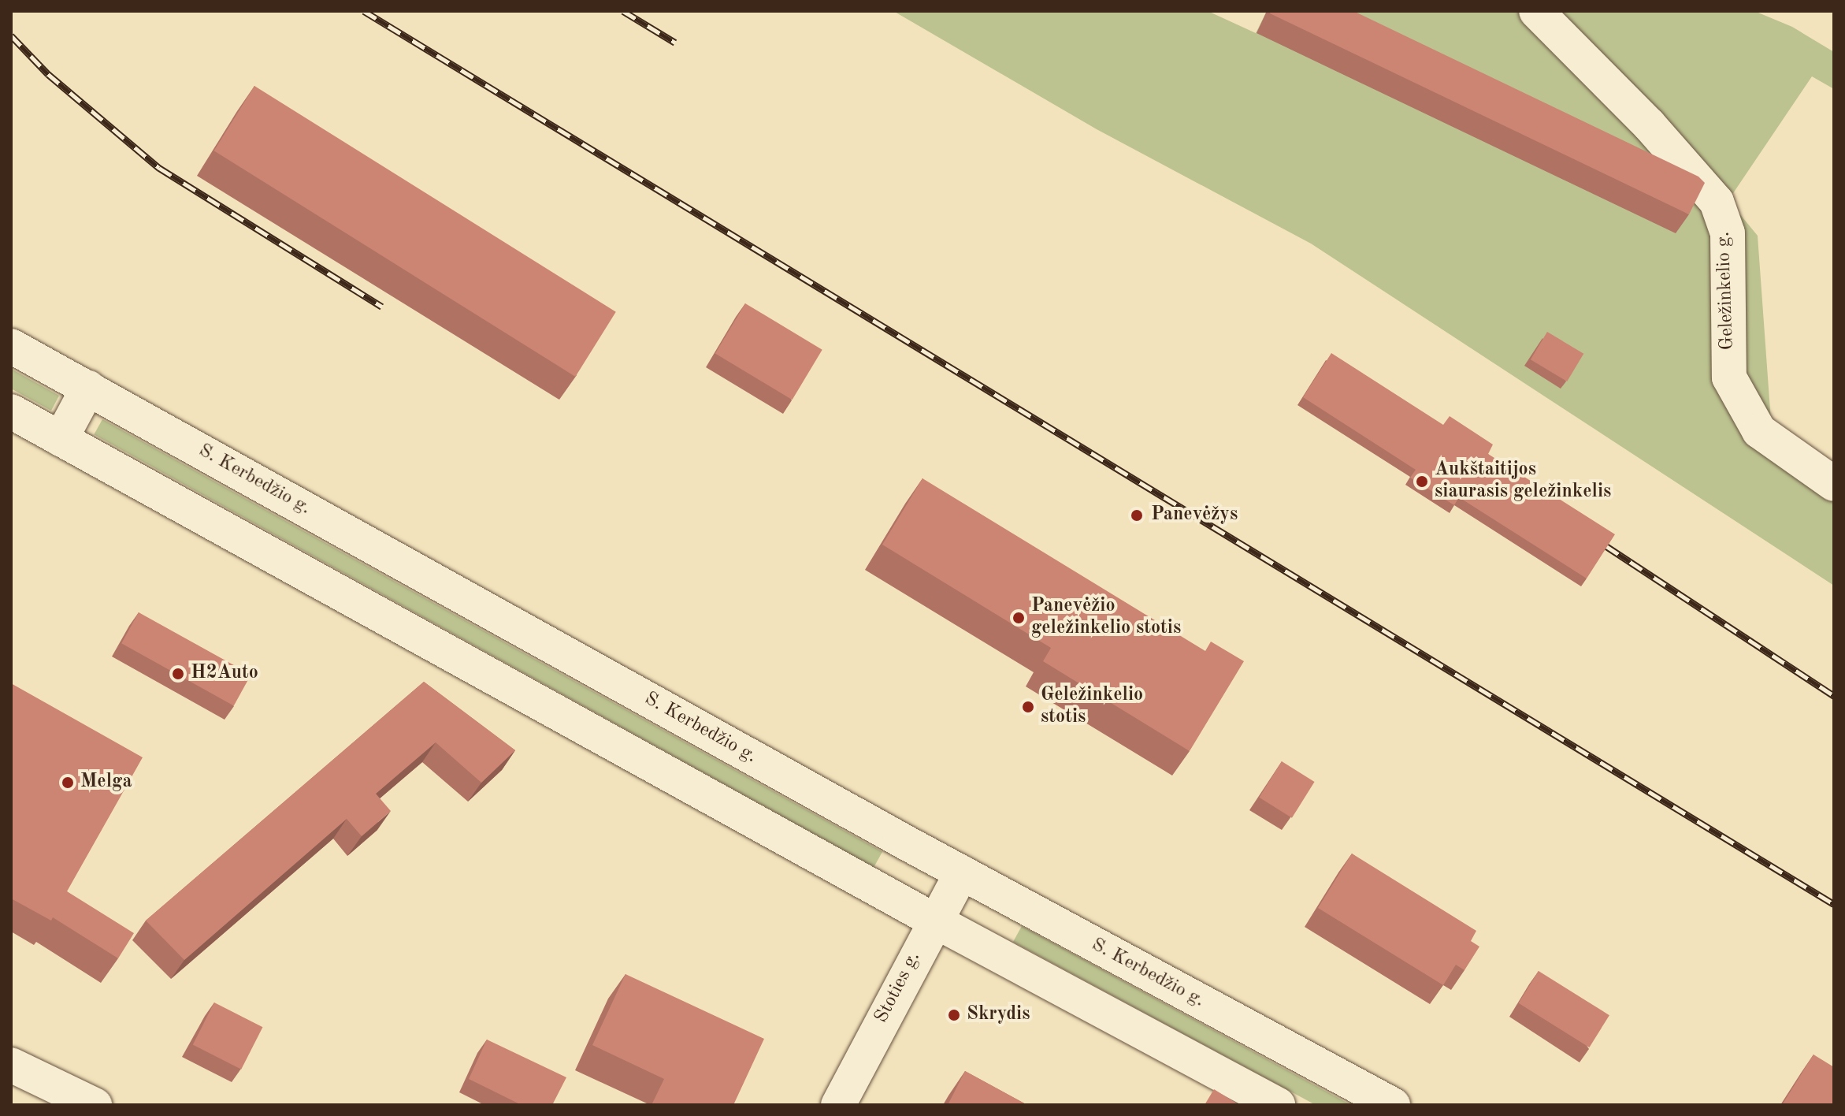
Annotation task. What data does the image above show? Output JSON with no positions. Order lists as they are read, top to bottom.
{
  "streets": {
    "main road": ["Geležinkelio g.", "S. Kerbedžio g.", "Stoties g."]
  },
  "crossings": [
    ["S. Kerbedžio g.", "Stoties g."]
  ],
  "places": [
    "Aukštaitijos siaurasis geležinkelis",
    "Panevėžys",
    "Panevėžio geležinkelio stotis",
    "H2Auto",
    "Geležinkelio stotis",
    "Melga",
    "Skrydis"
  ]
}
